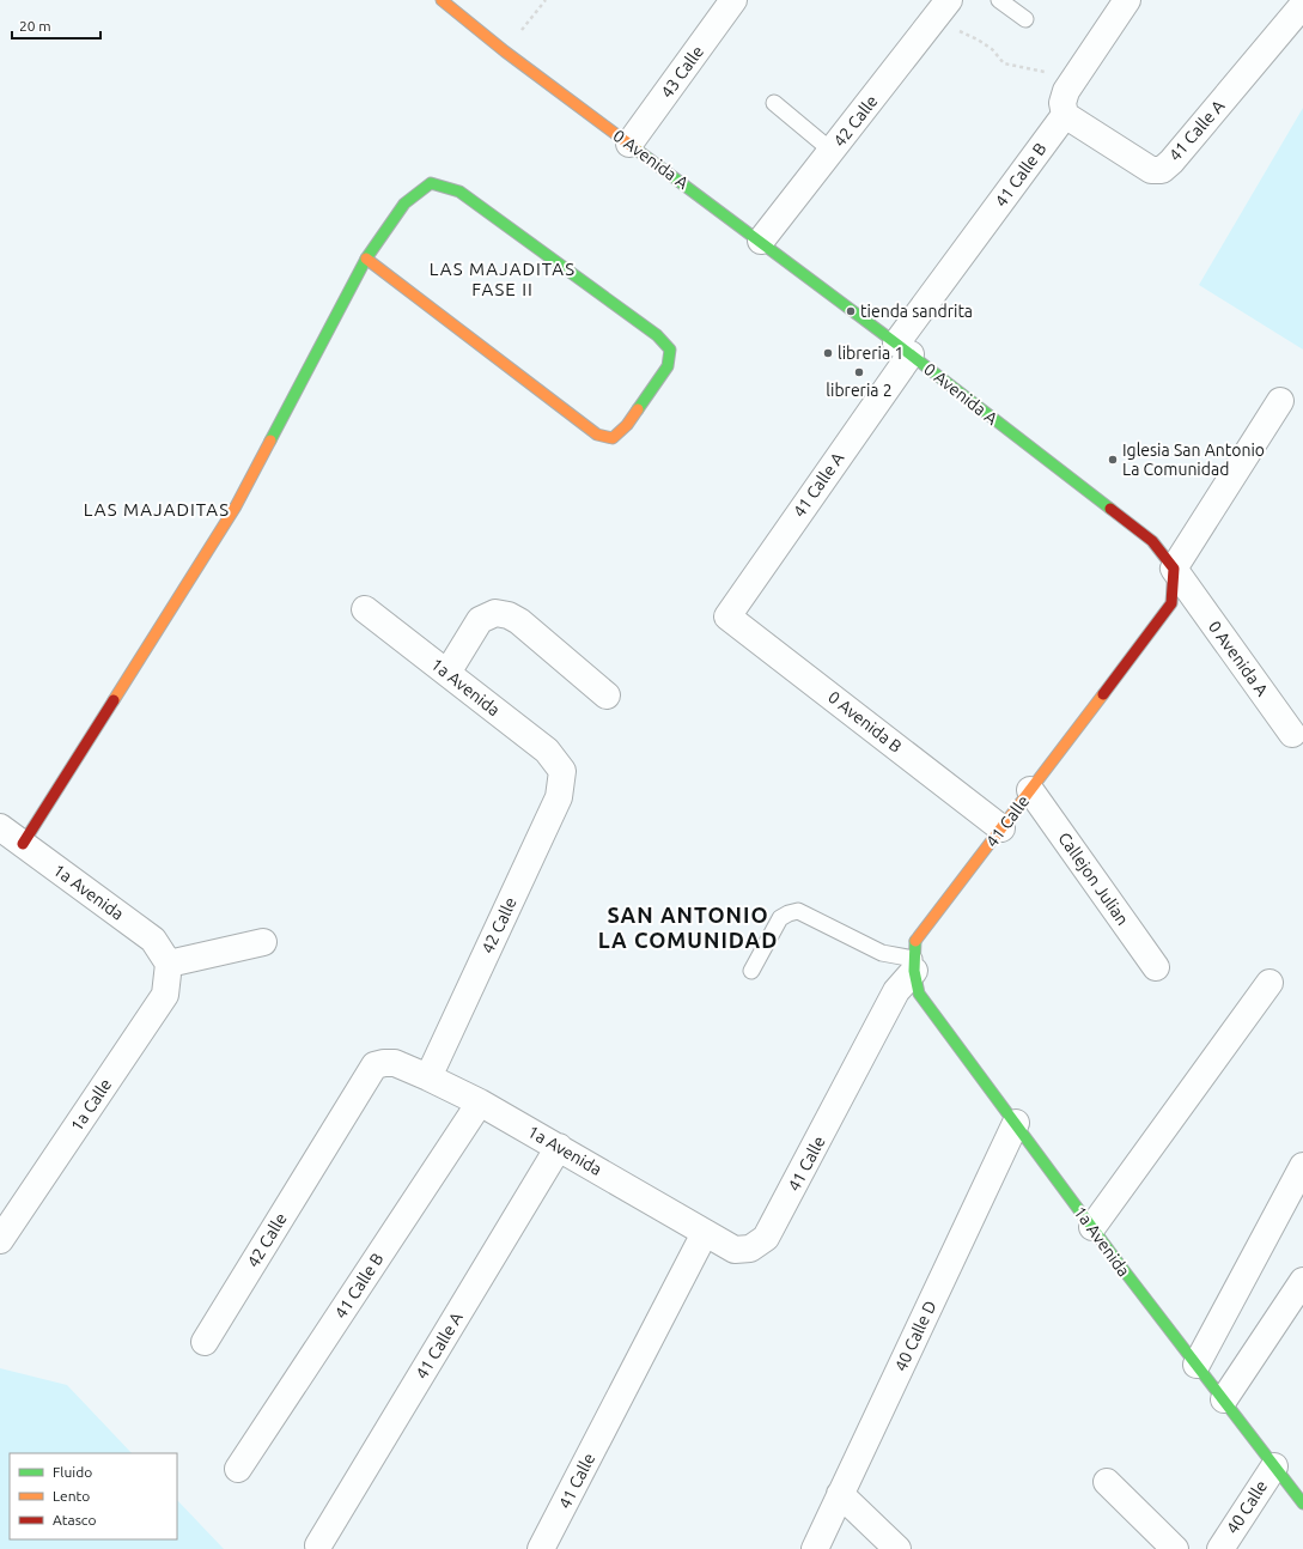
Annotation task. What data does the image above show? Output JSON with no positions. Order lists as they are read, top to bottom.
{
  "streets": {
    "street": [
      "43 Calle",
      "42 Calle",
      "41 Calle A",
      "0 Avenida A",
      "41 Calle B",
      "1a Avenida",
      "0 Avenida B",
      "41 Calle",
      "Callejon Julian",
      "1a Calle",
      "40 Calle D",
      "40 Calle"
    ]
  },
  "crossings": [
    ["43 Calle", "0 Avenida A"],
    ["42 Calle", "0 Avenida A"],
    ["42 Calle", "1a Avenida"],
    ["41 Calle A", "0 Avenida A"],
    ["41 Calle A", "41 Calle B"],
    ["41 Calle A", "1a Avenida"],
    ["41 Calle A", "0 Avenida B"],
    ["0 Avenida A", "41 Calle B"],
    ["0 Avenida A", "41 Calle"],
    ["41 Calle B", "1a Avenida"],
    ["1a Avenida", "41 Calle"],
    ["1a Avenida", "1a Calle"],
    ["1a Avenida", "40 Calle D"],
    ["1a Avenida", "40 Calle"],
    ["0 Avenida B", "41 Calle"],
    ["41 Calle", "Callejon Julian"]
  ],
  "districts": ["LAS MAJADITAS FASE II", "LAS MAJADITAS", "SAN ANTONIO LA COMUNIDAD"],
  "places": [
    "tienda sandrita",
    "libreria 1",
    "libreria 2",
    "Iglesia San Antonio La Comunidad"
  ],
  "legend": ["Fluido", "Lento", "Atasco"],
  "scale_bar": "20 m"
}
